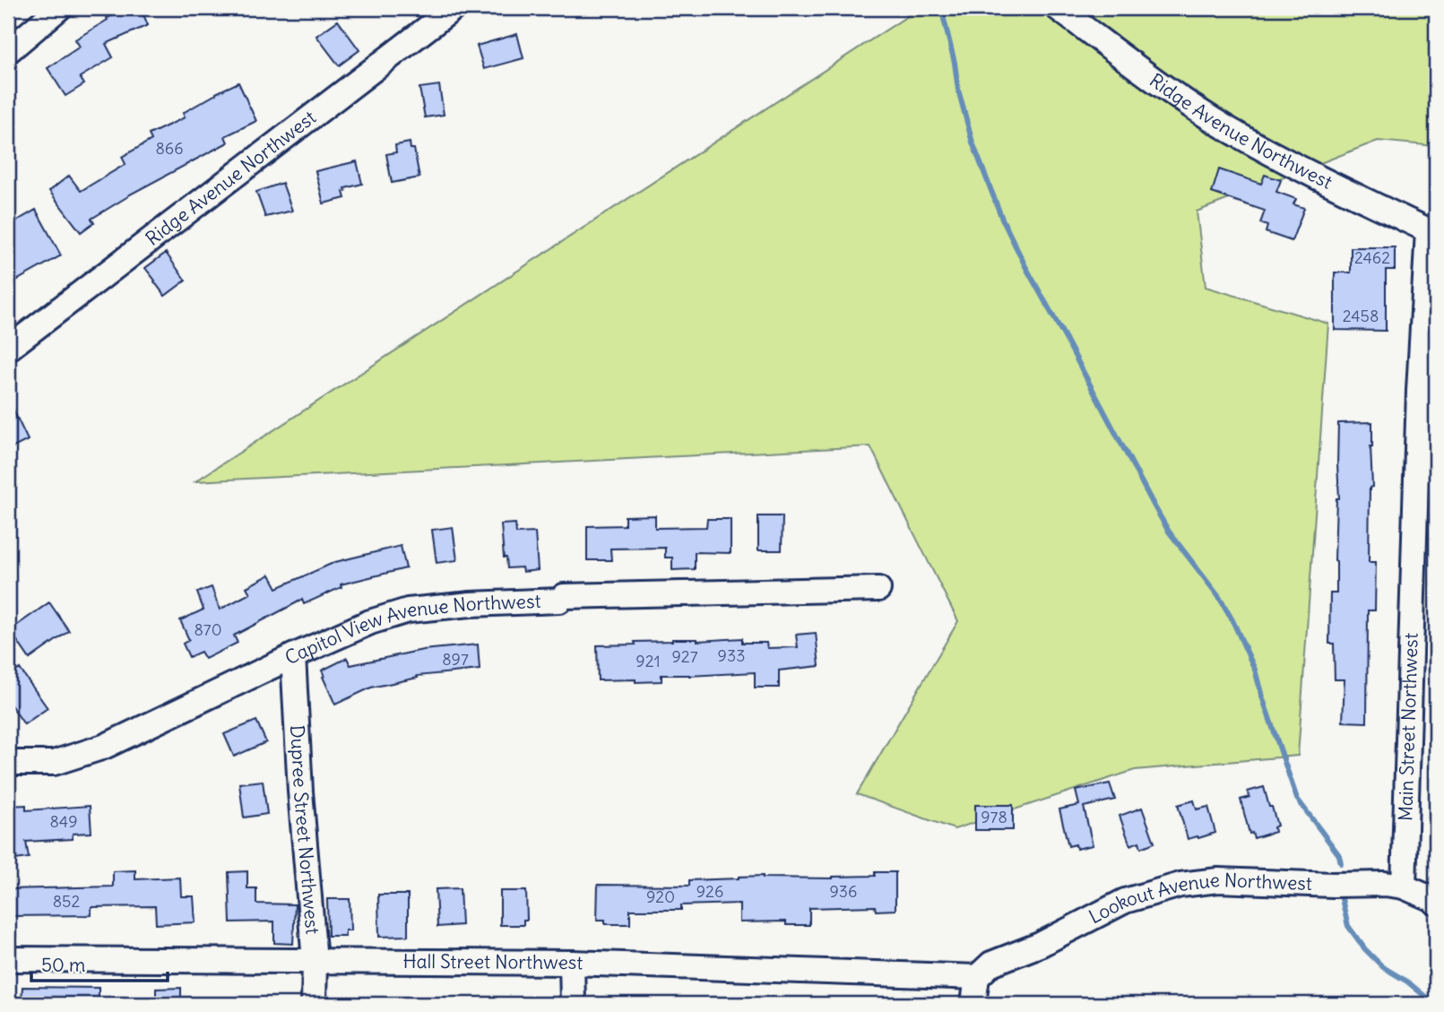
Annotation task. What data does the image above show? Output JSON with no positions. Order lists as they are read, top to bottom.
{
  "streets": {
    "street": [
      "Ridge Avenue Northwest",
      "Capitol View Avenue Northwest",
      "Main Street Northwest",
      "Dupree Street Northwest",
      "Lookout Avenue Northwest",
      "Hall Street Northwest"
    ]
  },
  "crossings": [
    ["Ridge Avenue Northwest", "Main Street Northwest"],
    ["Capitol View Avenue Northwest", "Dupree Street Northwest"],
    ["Main Street Northwest", "Lookout Avenue Northwest"],
    ["Dupree Street Northwest", "Hall Street Northwest"],
    ["Lookout Avenue Northwest", "Hall Street Northwest"]
  ],
  "house_numbers": [
    "866",
    "2462",
    "2458",
    "870",
    "933",
    "927",
    "897",
    "921",
    "978",
    "849",
    "926",
    "936",
    "920",
    "852"
  ],
  "scale_bar": "50 m"
}
